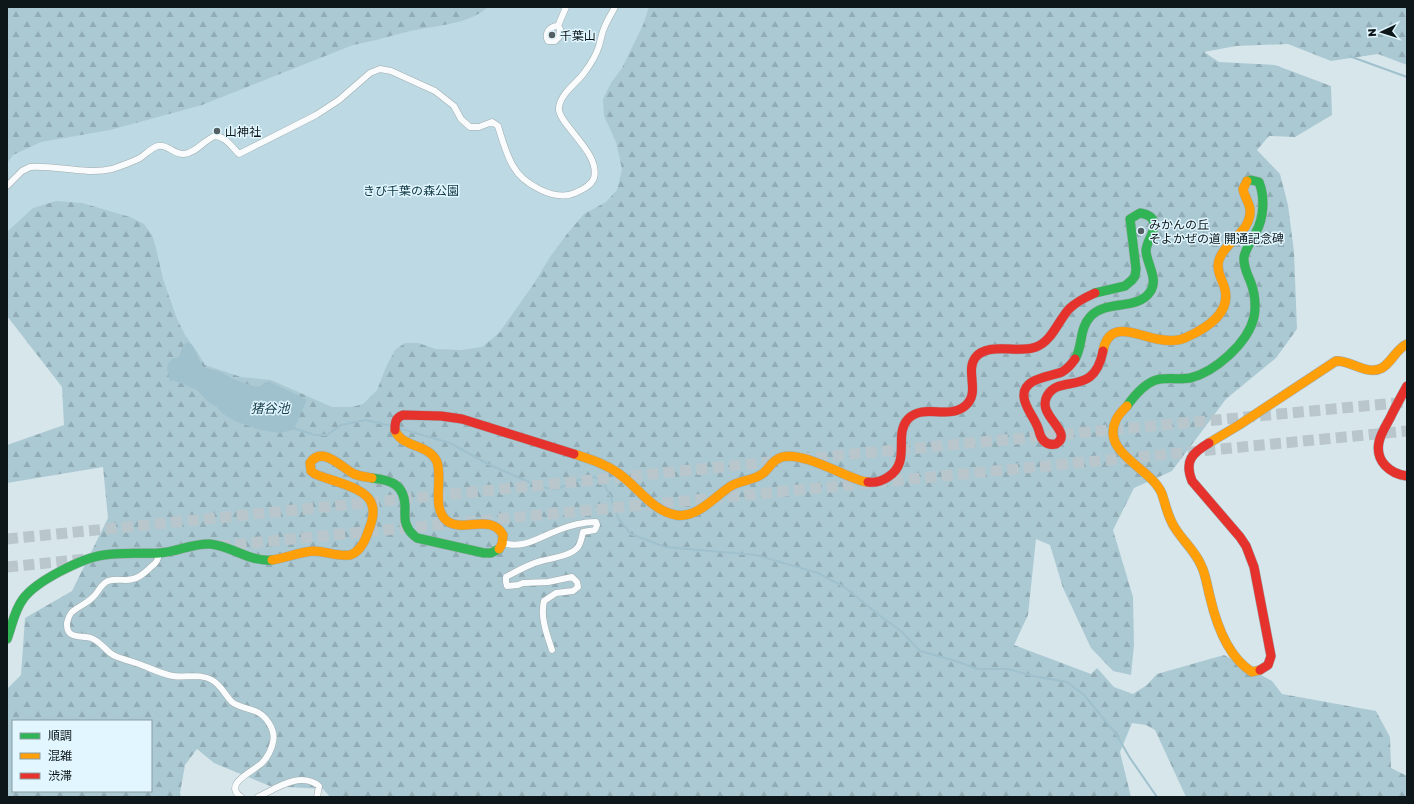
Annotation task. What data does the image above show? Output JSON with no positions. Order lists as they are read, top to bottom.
{
  "water": ["猪谷池"],
  "parks": ["きび千葉の森公園"],
  "places": ["千葉山", "山神社", "みかんの丘 そよかぜの道 開通記念碑"],
  "legend": ["順調", "混雑", "渋滞"],
  "north": "left"
}
